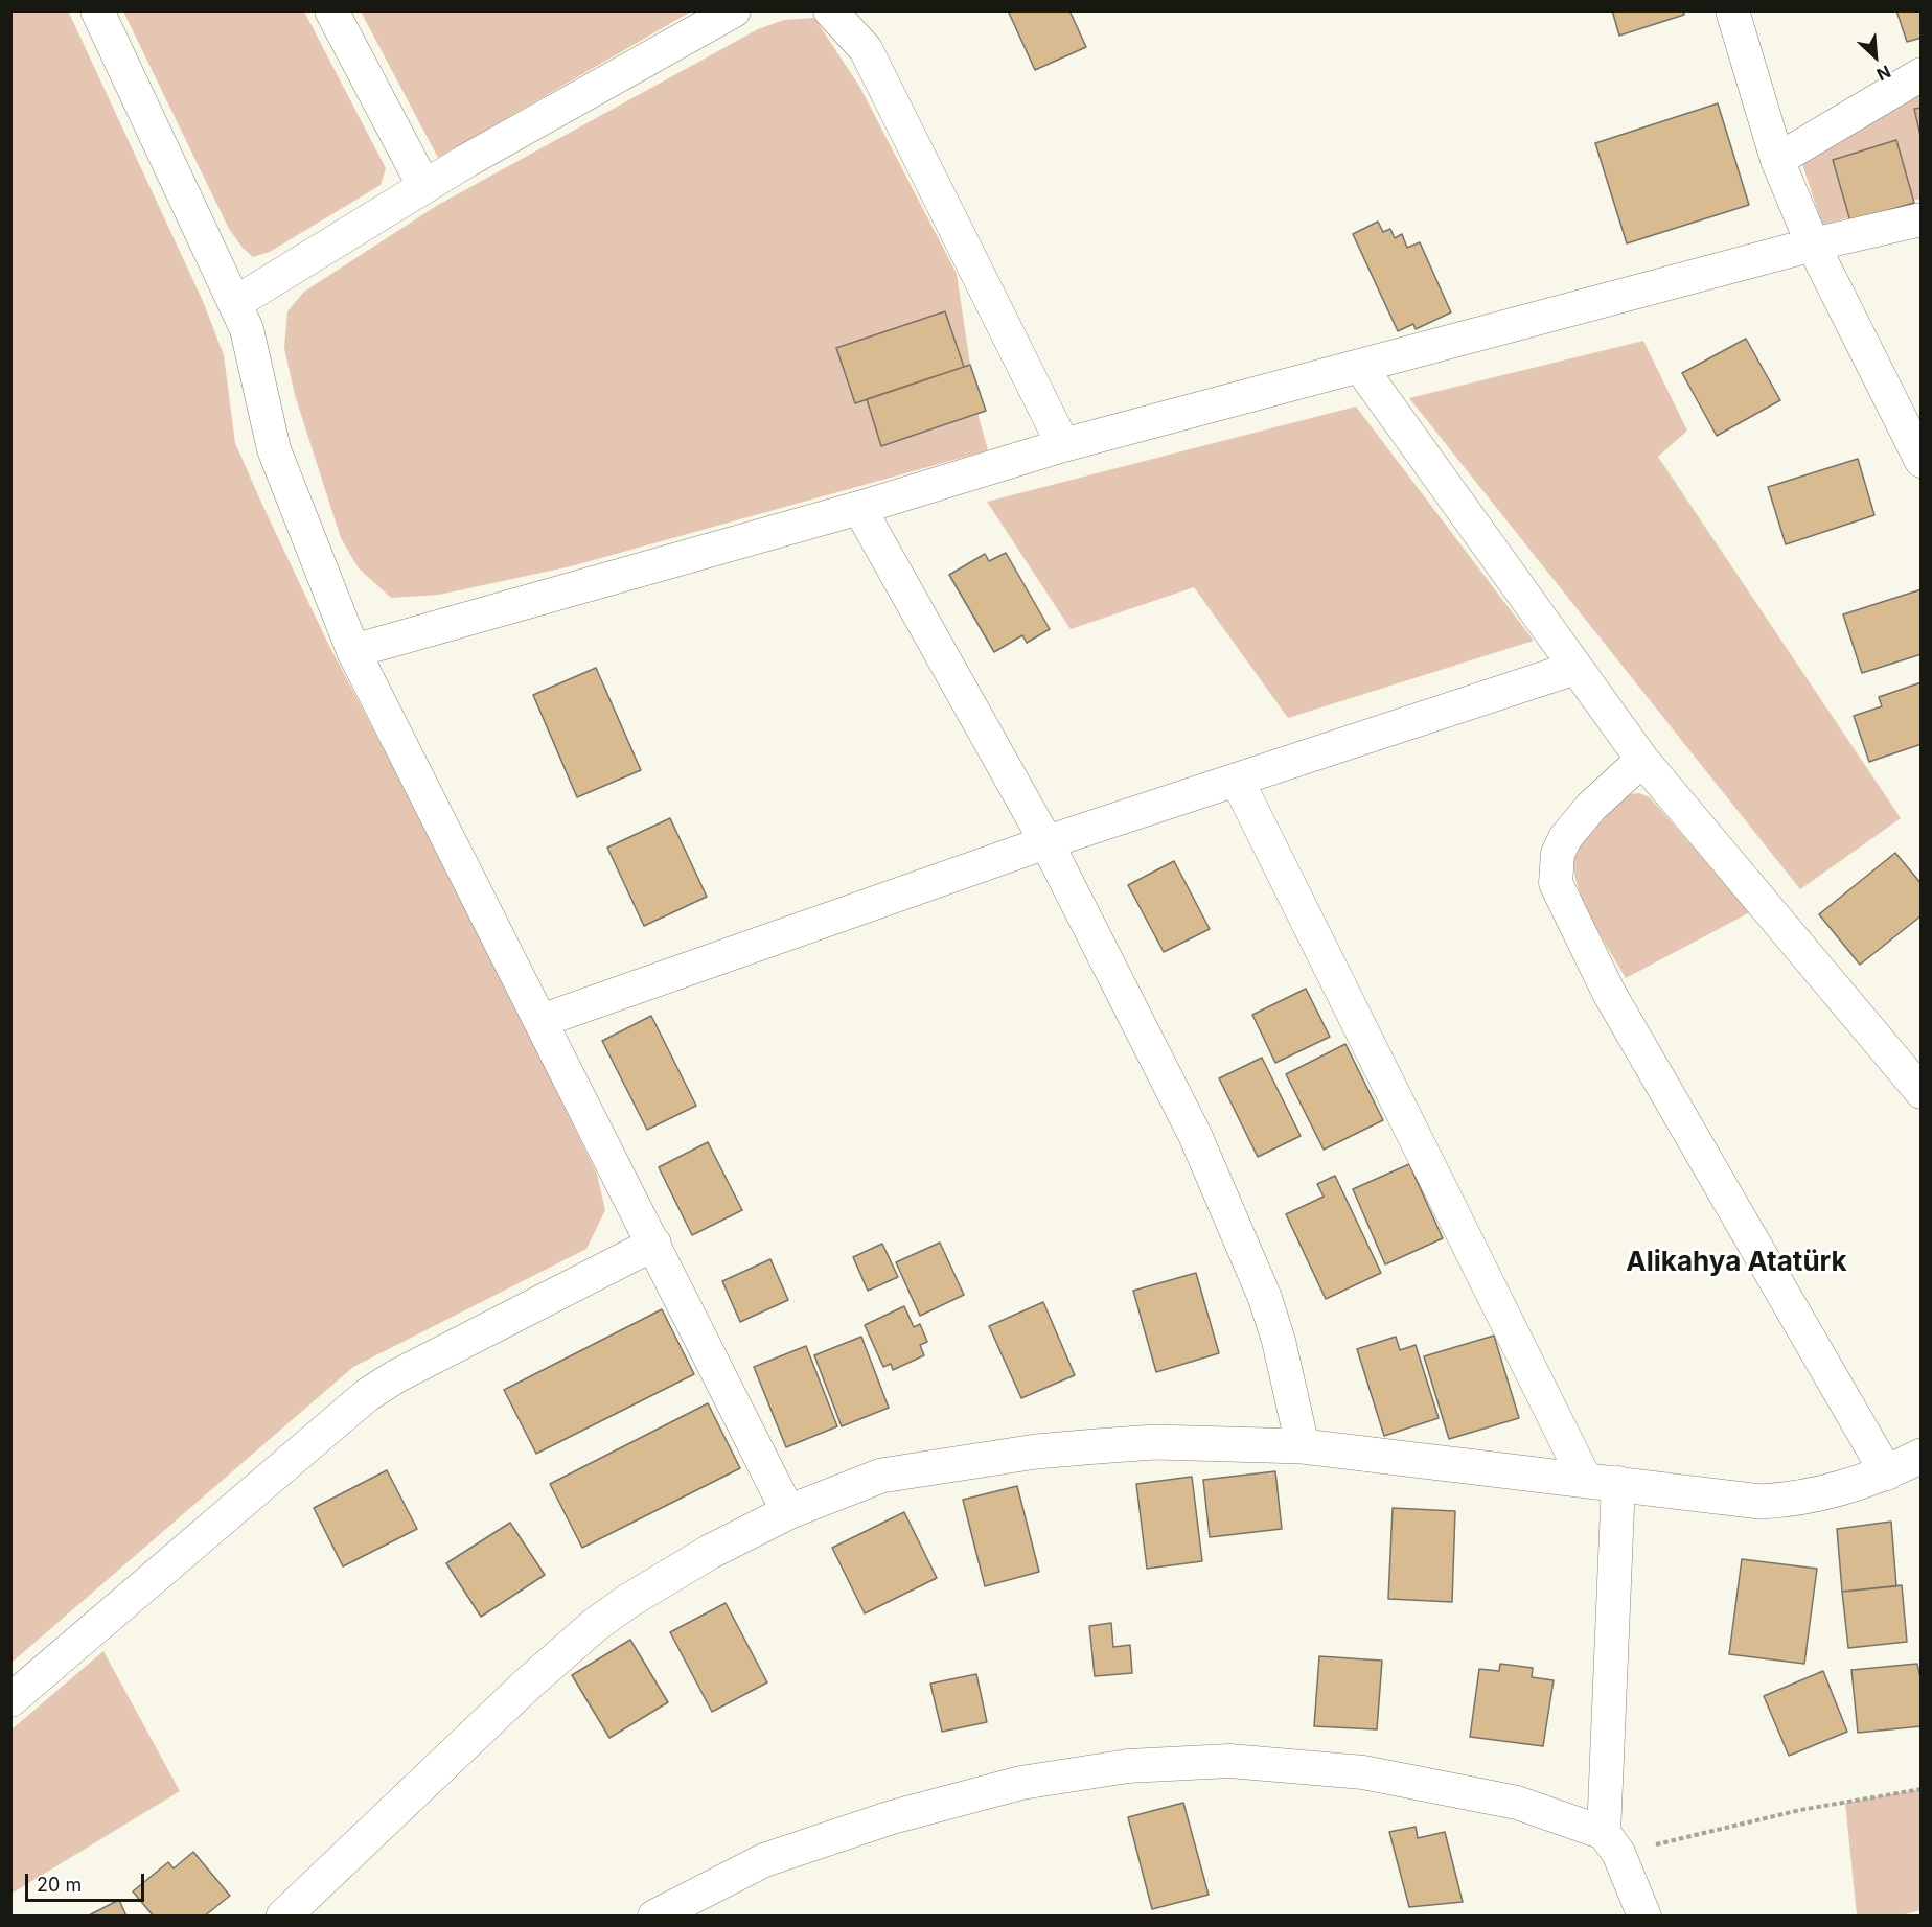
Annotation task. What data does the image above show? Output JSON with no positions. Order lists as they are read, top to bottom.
{
  "districts": ["Alikahya Atatürk"],
  "scale_bar": "20 m",
  "north": "bottom right"
}
